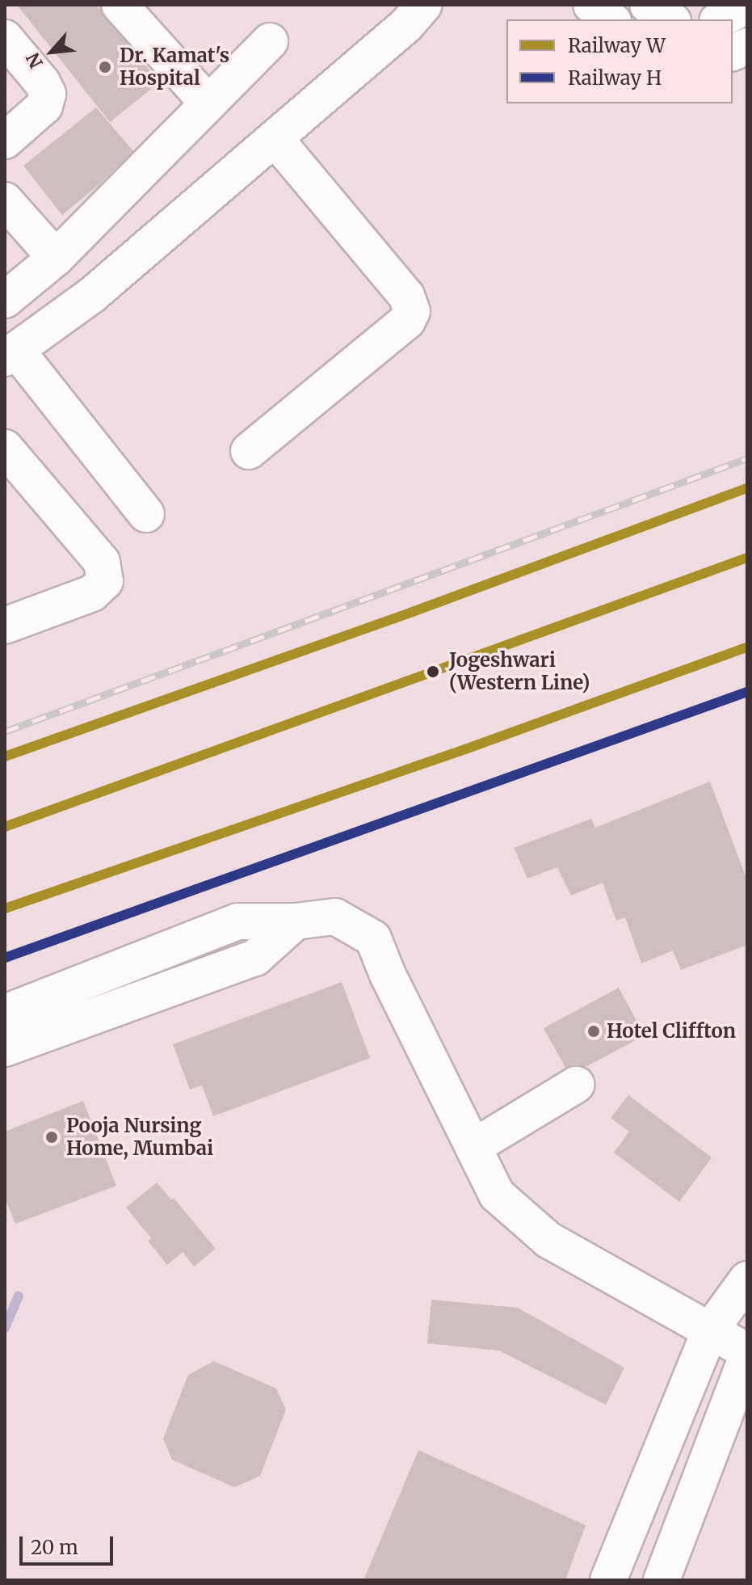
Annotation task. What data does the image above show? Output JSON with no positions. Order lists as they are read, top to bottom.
{
  "places": [
    "Dr. Kamat's Hospital",
    "Jogeshwari (Western Line)",
    "Hotel Cliffton",
    "Pooja Nursing Home, Mumbai"
  ],
  "lines": ["rail line W", "rail line H"],
  "legend": ["Railway W", "Railway H"],
  "scale_bar": "20 m",
  "north": "bottom left"
}
